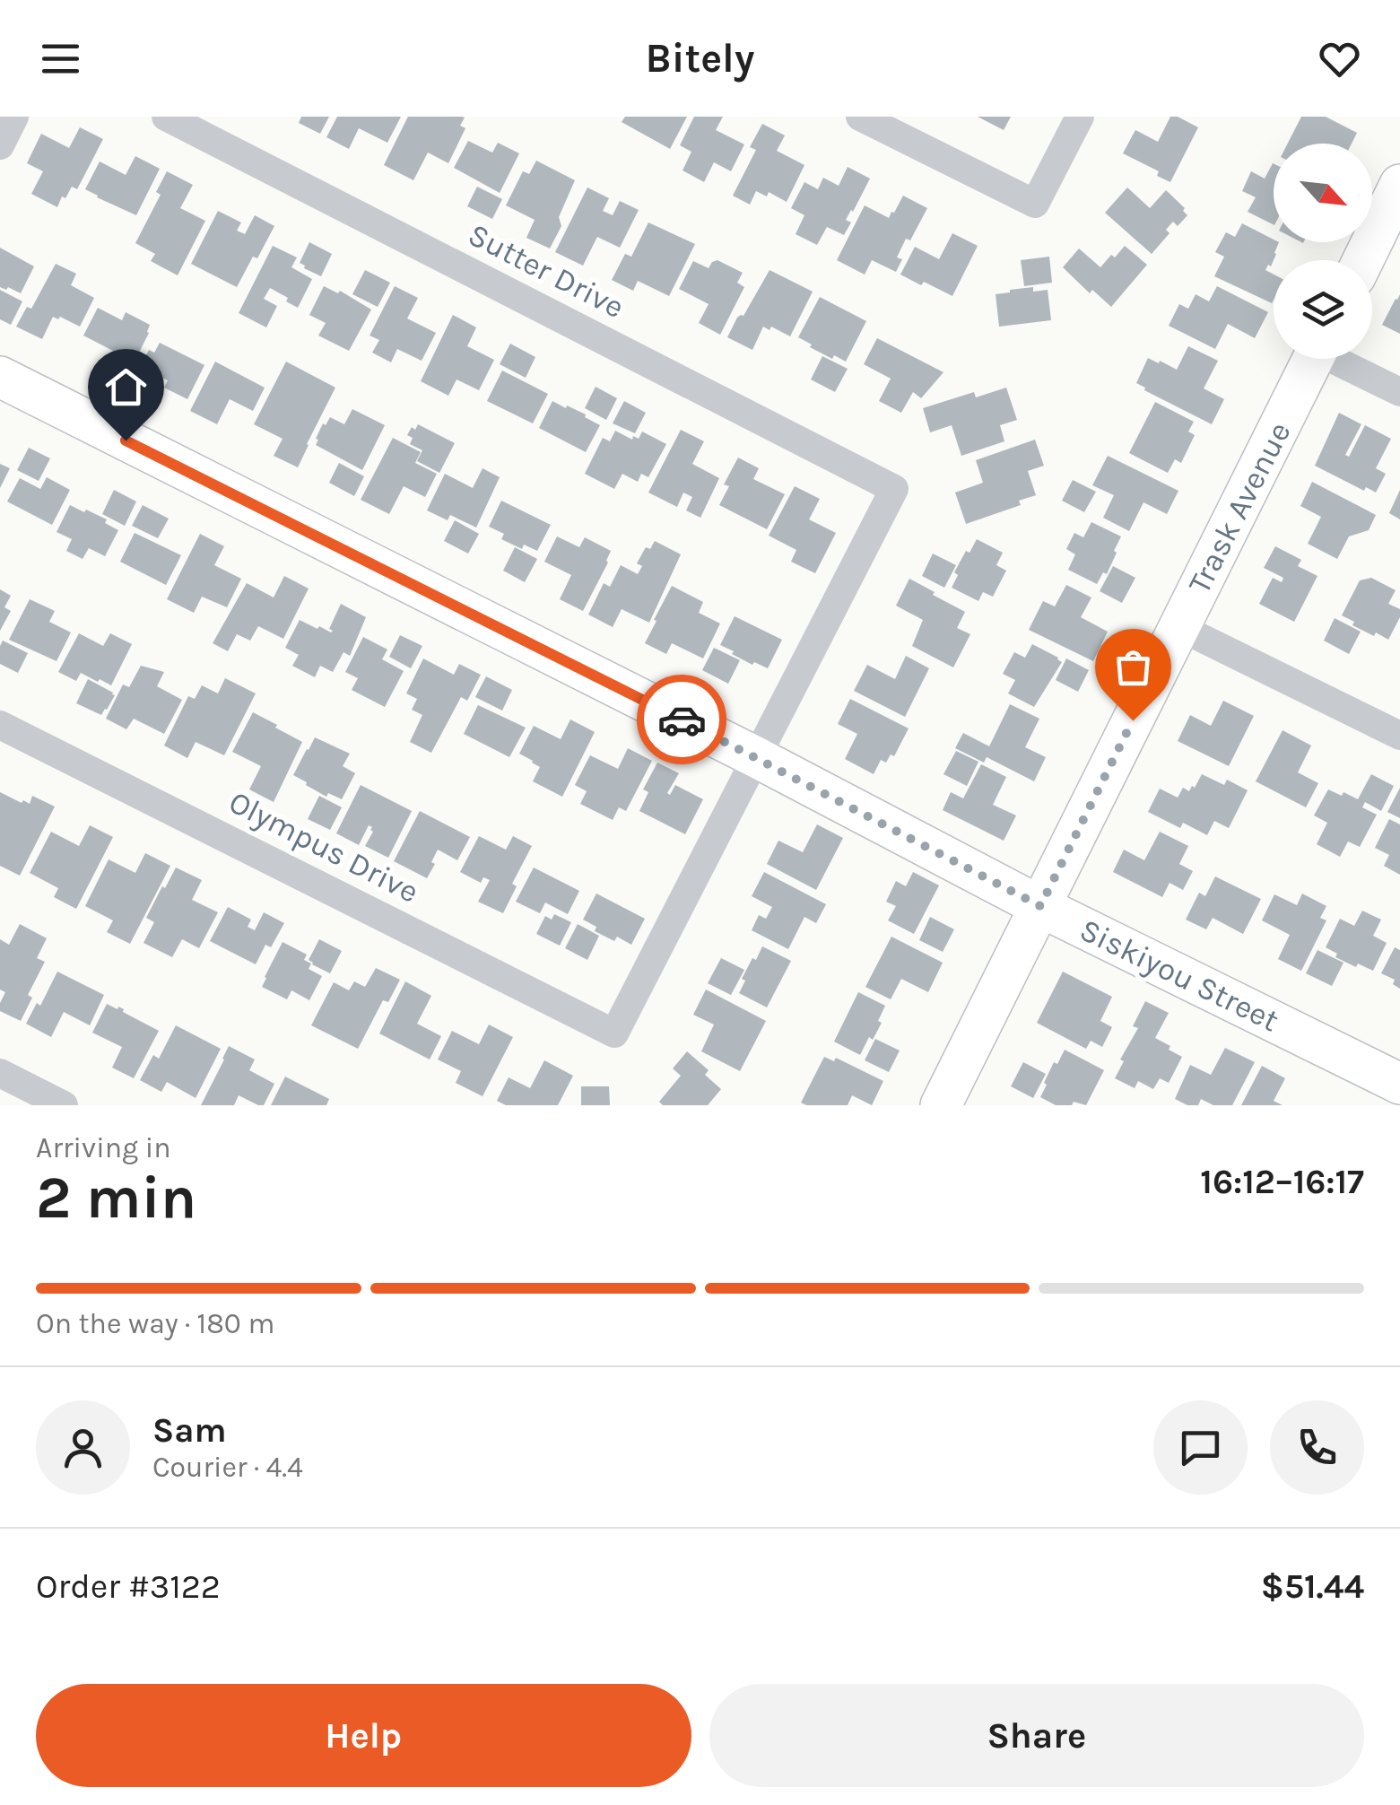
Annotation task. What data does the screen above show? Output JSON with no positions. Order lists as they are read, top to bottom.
{
  "streets": {
    "street": [
      "Sutter Drive",
      "Trask Avenue",
      "Olympus Drive",
      "Siskiyou Street"
    ]
  },
  "crossings": [
    ["Sutter Drive", "Olympus Drive"],
    ["Sutter Drive", "Siskiyou Street"],
    ["Trask Avenue", "Siskiyou Street"],
    ["Olympus Drive", "Siskiyou Street"]
  ],
  "north": "bottom right",
  "page": {
    "header": "Bitely",
    "heading": ["2 min", "Arriving in", "16:12–16:17"],
    "panel": [
      "Sam",
      "Courier · 4.4",
      "Order #3122",
      "$51.44"
    ],
    "bar": "On the way · 180 m",
    "buttons": ["Help", "Share"]
  }
}
